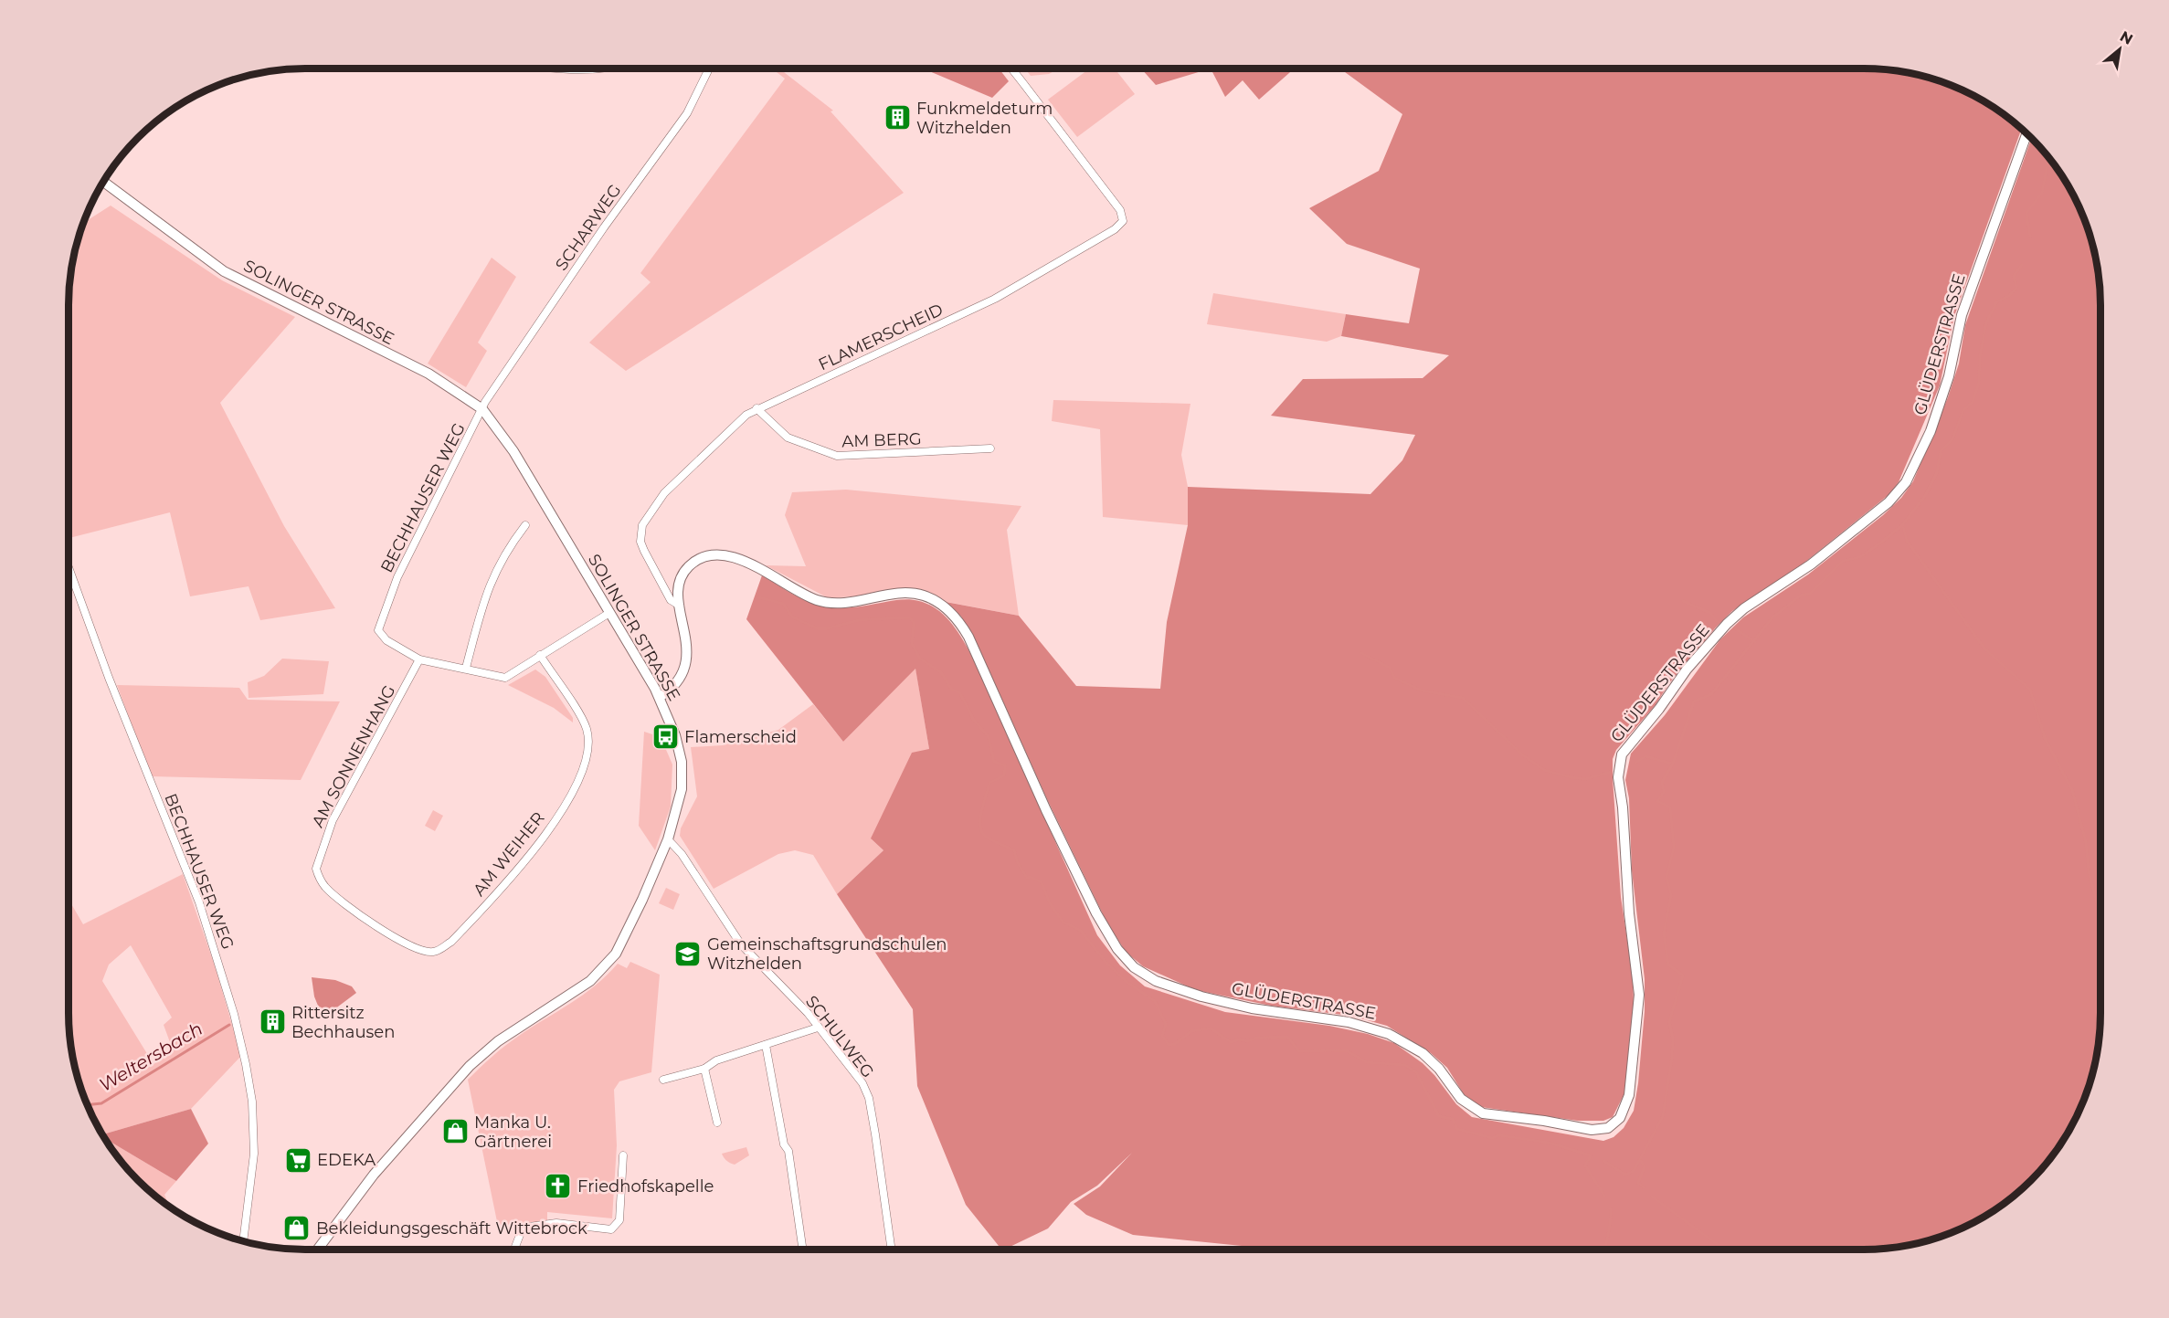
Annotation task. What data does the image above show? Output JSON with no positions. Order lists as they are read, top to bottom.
{
  "streets": {
    "main road": ["SOLINGER STRASSE", "GLÜDERSTRASSE"],
    "street": [
      "SCHARWEG",
      "FLAMERSCHEID",
      "AM BERG",
      "BECHHAUSER WEG",
      "AM SONNENHANG",
      "AM WEIHER",
      "SCHULWEG"
    ]
  },
  "crossings": [
    ["SCHARWEG", "SOLINGER STRASSE"],
    ["SCHARWEG", "BECHHAUSER WEG"],
    ["SOLINGER STRASSE", "GLÜDERSTRASSE"],
    ["SOLINGER STRASSE", "BECHHAUSER WEG"],
    ["SOLINGER STRASSE", "SCHULWEG"],
    ["FLAMERSCHEID", "GLÜDERSTRASSE"],
    ["FLAMERSCHEID", "AM BERG"],
    ["BECHHAUSER WEG", "AM SONNENHANG"],
    ["AM SONNENHANG", "AM WEIHER"]
  ],
  "water": ["Weltersbach"],
  "places": {
    "building": ["Funkmeldeturm Witzhelden", "Rittersitz Bechhausen"],
    "bus stop": ["Flamerscheid"],
    "school or university": ["Gemeinschaftsgrundschulen Witzhelden"],
    "shop": ["Manka U. Gärtnerei", "Bekleidungsgeschäft Wittebrock"],
    "supermarket": ["EDEKA"],
    "church": ["Friedhofskapelle"]
  },
  "north": "top right"
}
